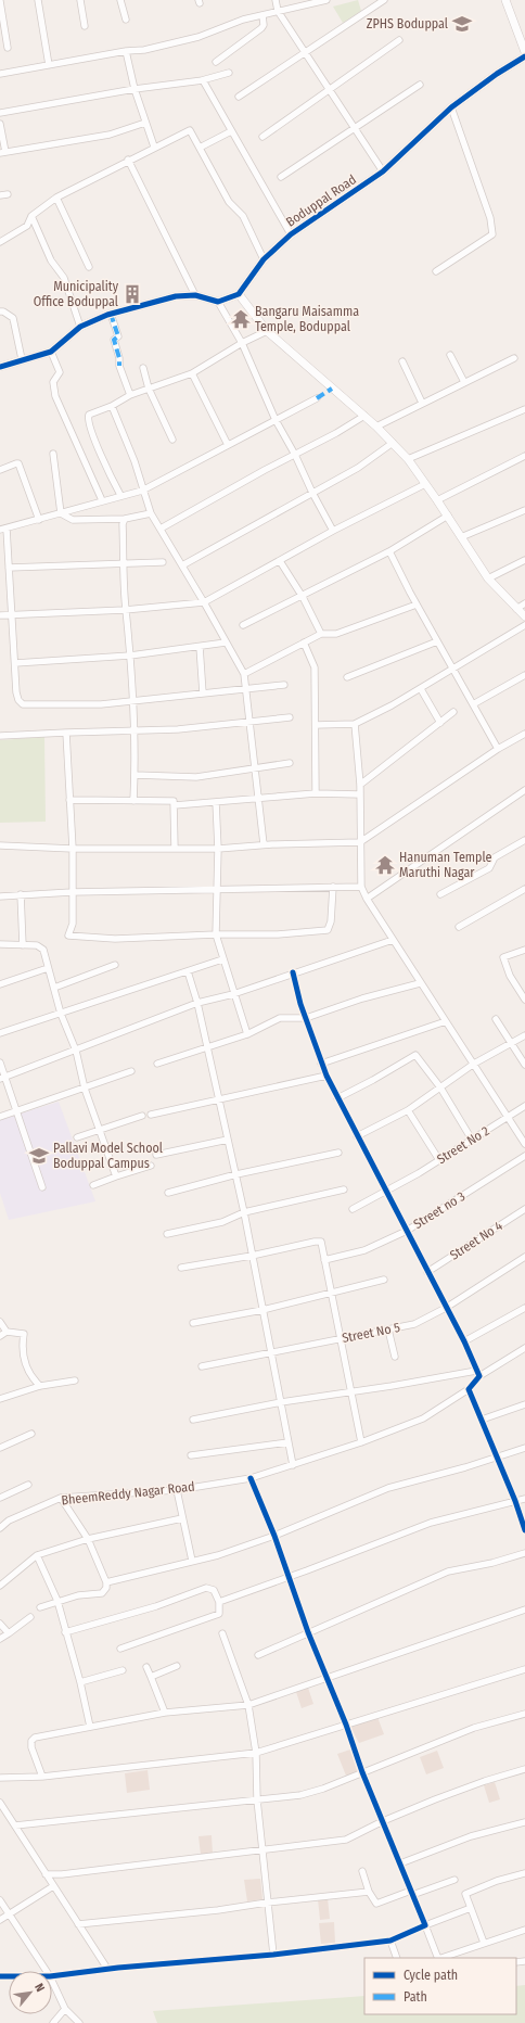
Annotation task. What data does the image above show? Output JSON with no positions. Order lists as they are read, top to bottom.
{
  "streets": {
    "street": [
      "Boduppal Road",
      "Street No 2",
      "Street no 3",
      "Street No 4",
      "Street No 5",
      "BheemReddy Nagar Road"
    ]
  },
  "places": {
    "school or university": ["ZPHS Boduppal", "Pallavi Model School Boduppal Campus"],
    "building": ["Municipality Office Boduppal"],
    "temple": ["Bangaru Maisamma Temple, Boduppal", "Hanuman Temple Maruthi Nagar"]
  },
  "legend": ["Cycle path", "Path"],
  "north": "top right"
}
